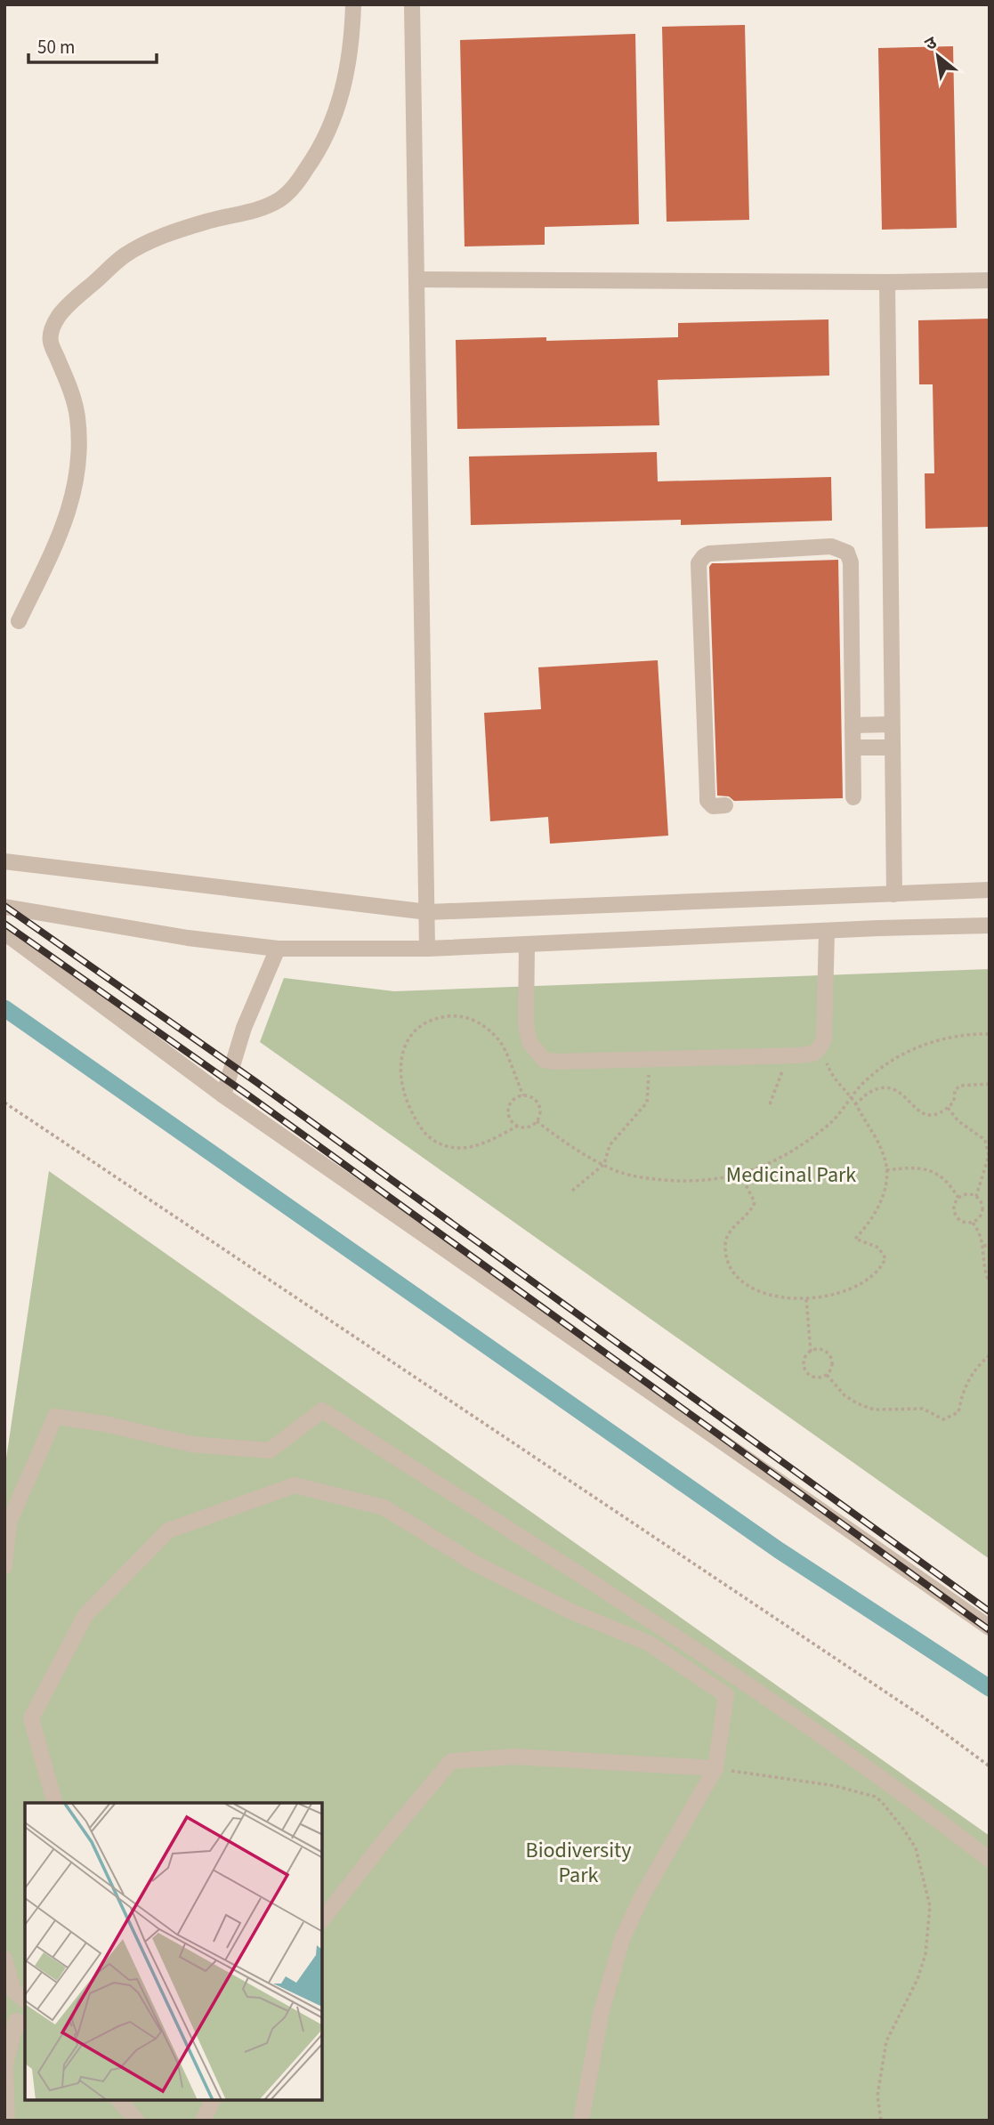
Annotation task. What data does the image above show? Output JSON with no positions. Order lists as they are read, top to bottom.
{
  "parks": ["Medicinal Park", "Biodiversity Park"],
  "scale_bar": "50 m",
  "north": "top left"
}
